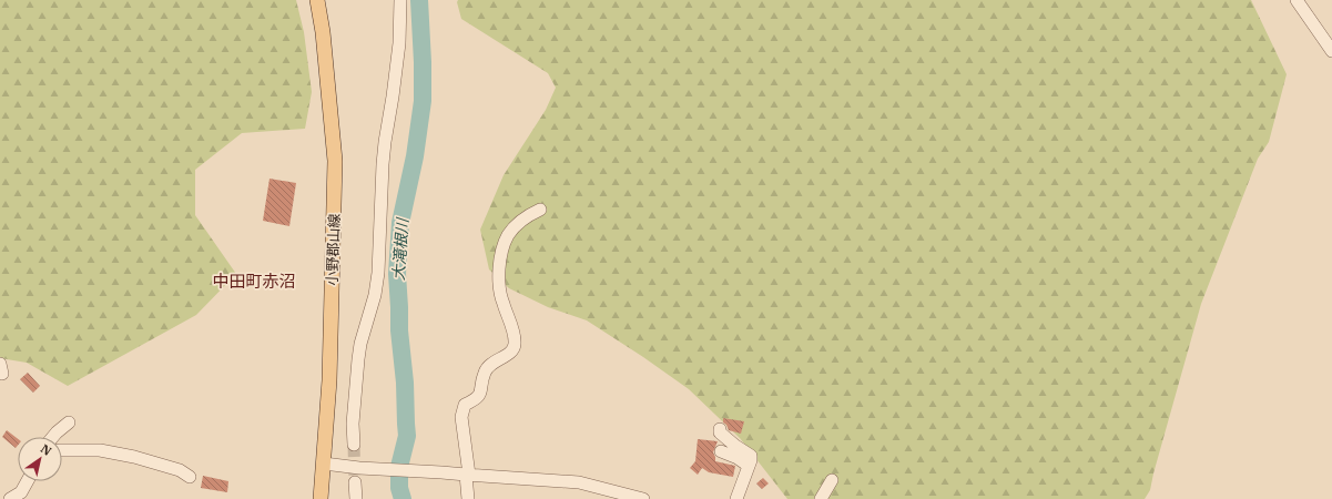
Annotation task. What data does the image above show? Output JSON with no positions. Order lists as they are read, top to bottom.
{
  "streets": {
    "main road": ["小野郡山線"]
  },
  "districts": ["中田町赤沼"],
  "water": ["大滝根川"],
  "north": "top right"
}
